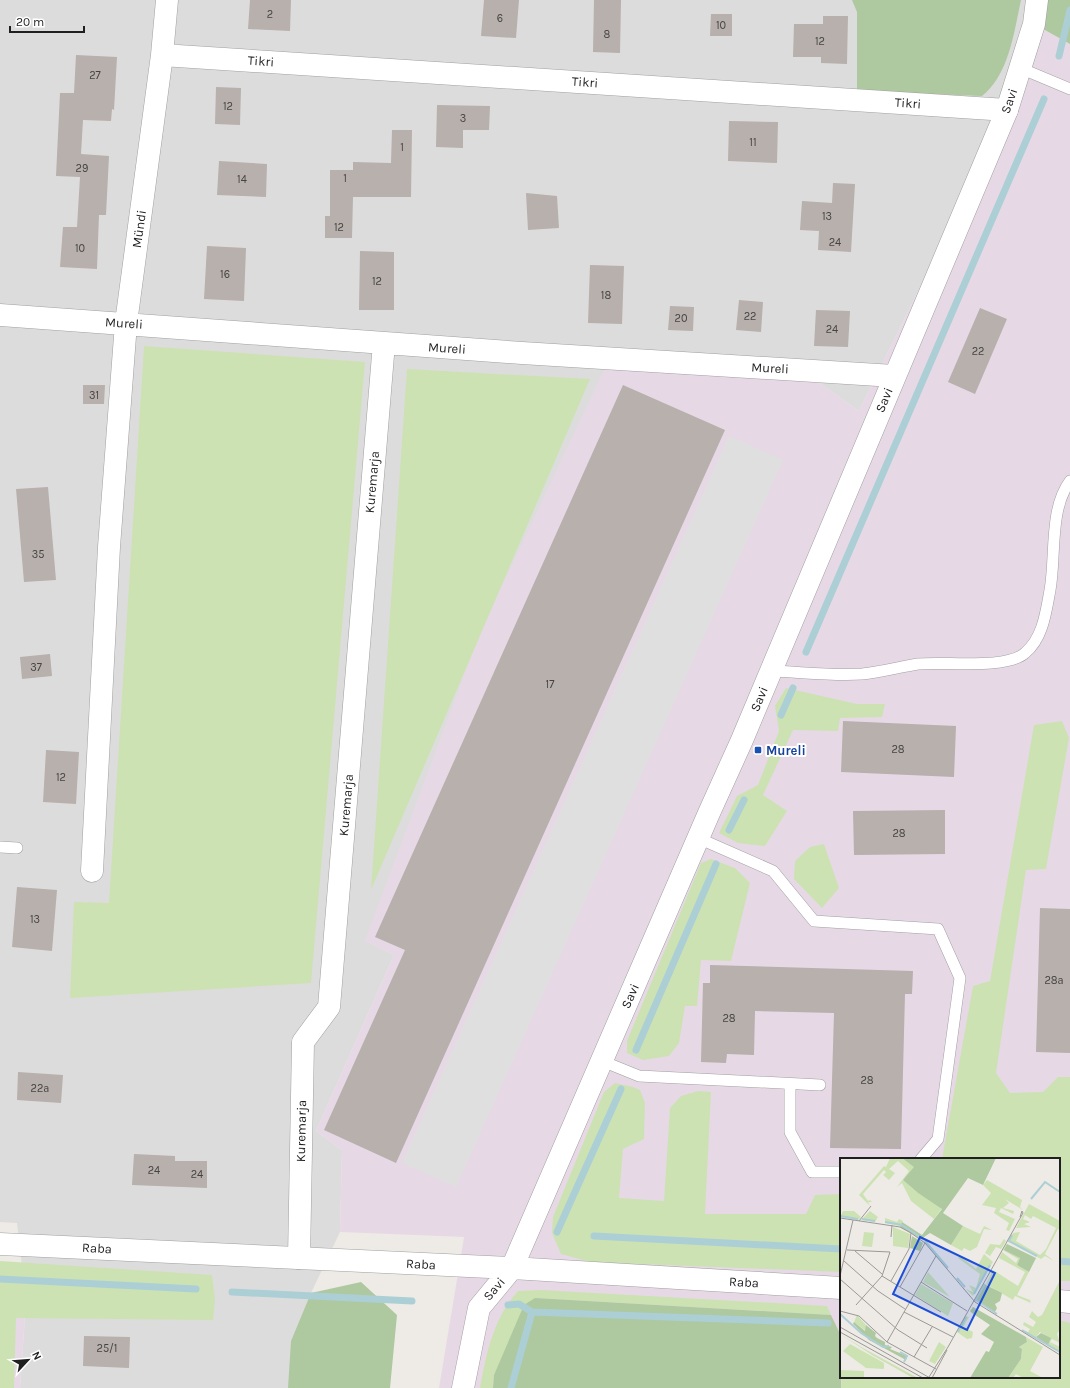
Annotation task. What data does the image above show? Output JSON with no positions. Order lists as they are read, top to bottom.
{
  "streets": {
    "street": [
      "Tikri",
      "Savi",
      "Mündi",
      "Mureli",
      "Kuremarja",
      "Raba"
    ]
  },
  "crossings": [
    ["Tikri", "Savi"],
    ["Tikri", "Mündi"],
    ["Savi", "Mureli"],
    ["Savi", "Raba"],
    ["Mündi", "Mureli"],
    ["Mureli", "Kuremarja"],
    ["Kuremarja", "Raba"]
  ],
  "places": {
    "transit": ["Mureli"]
  },
  "house_numbers": [
    "2",
    "6",
    "10",
    "8",
    "12",
    "27",
    "12",
    "3",
    "11",
    "1",
    "29",
    "1",
    "14",
    "13",
    "12",
    "24",
    "10",
    "16",
    "12",
    "18",
    "22",
    "20",
    "24",
    "22",
    "31",
    "35",
    "37",
    "17",
    "28",
    "12",
    "28",
    "13",
    "28a",
    "28",
    "28",
    "22a",
    "24",
    "24",
    "25/1"
  ],
  "scale_bar": "20 m",
  "north": "top right"
}
